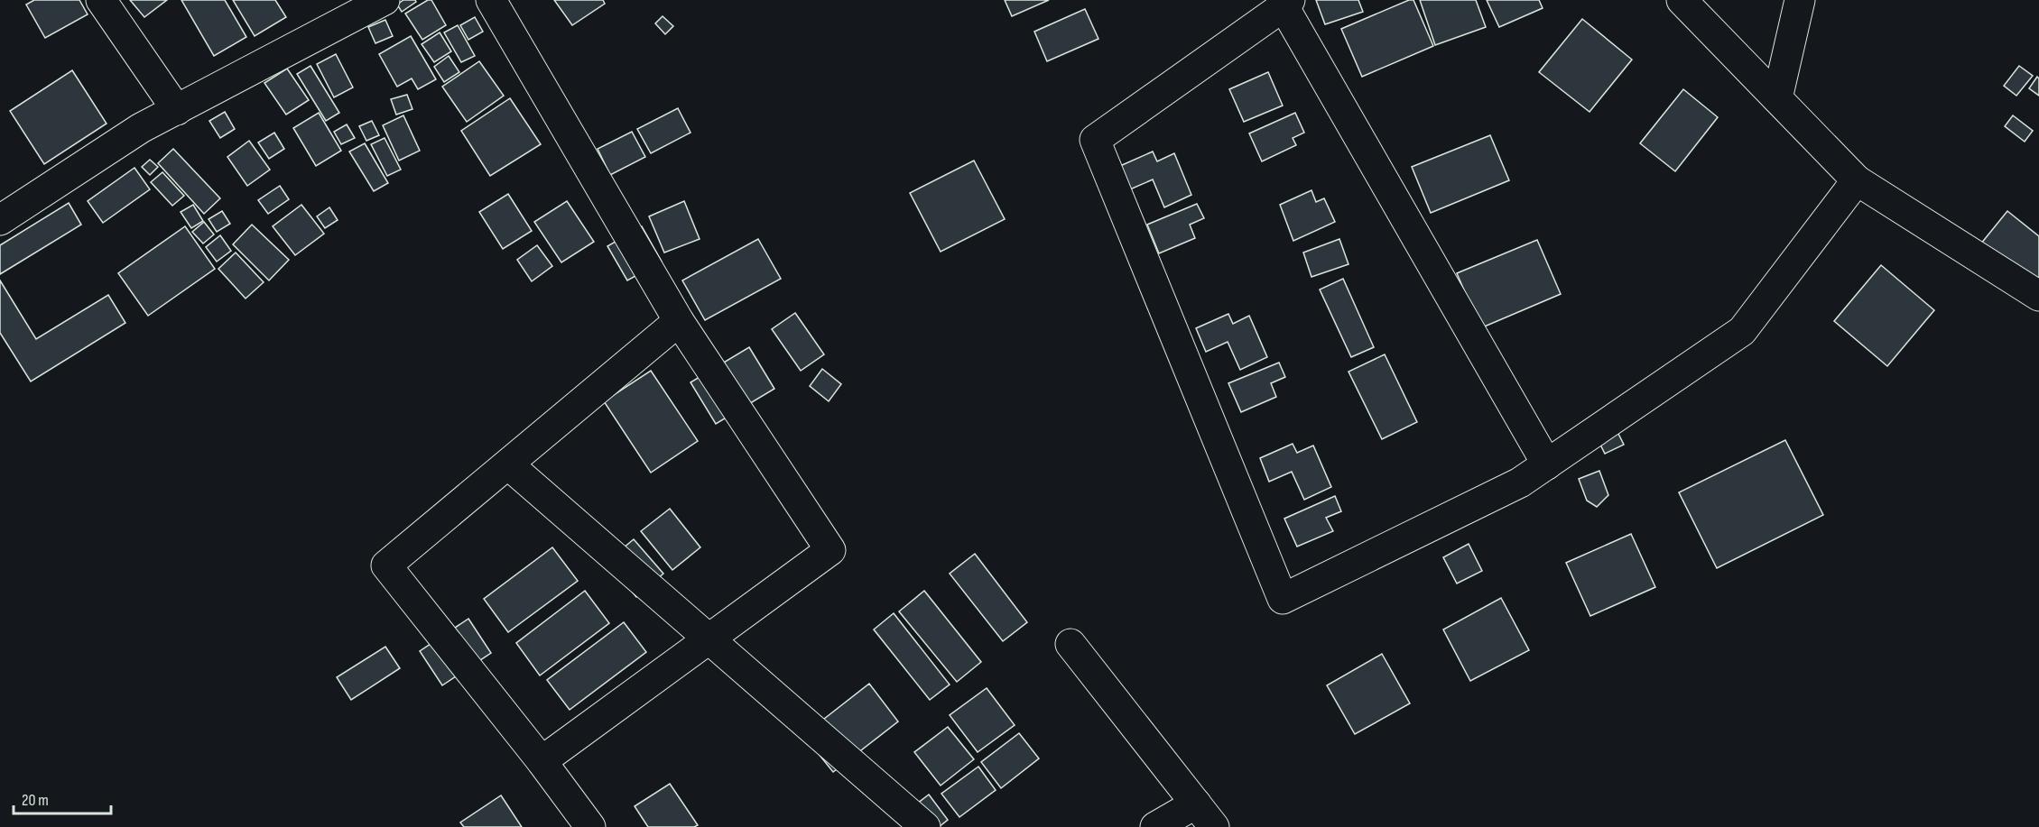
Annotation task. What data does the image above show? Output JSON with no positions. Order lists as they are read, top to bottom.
{
  "scale_bar": "20 m"
}
